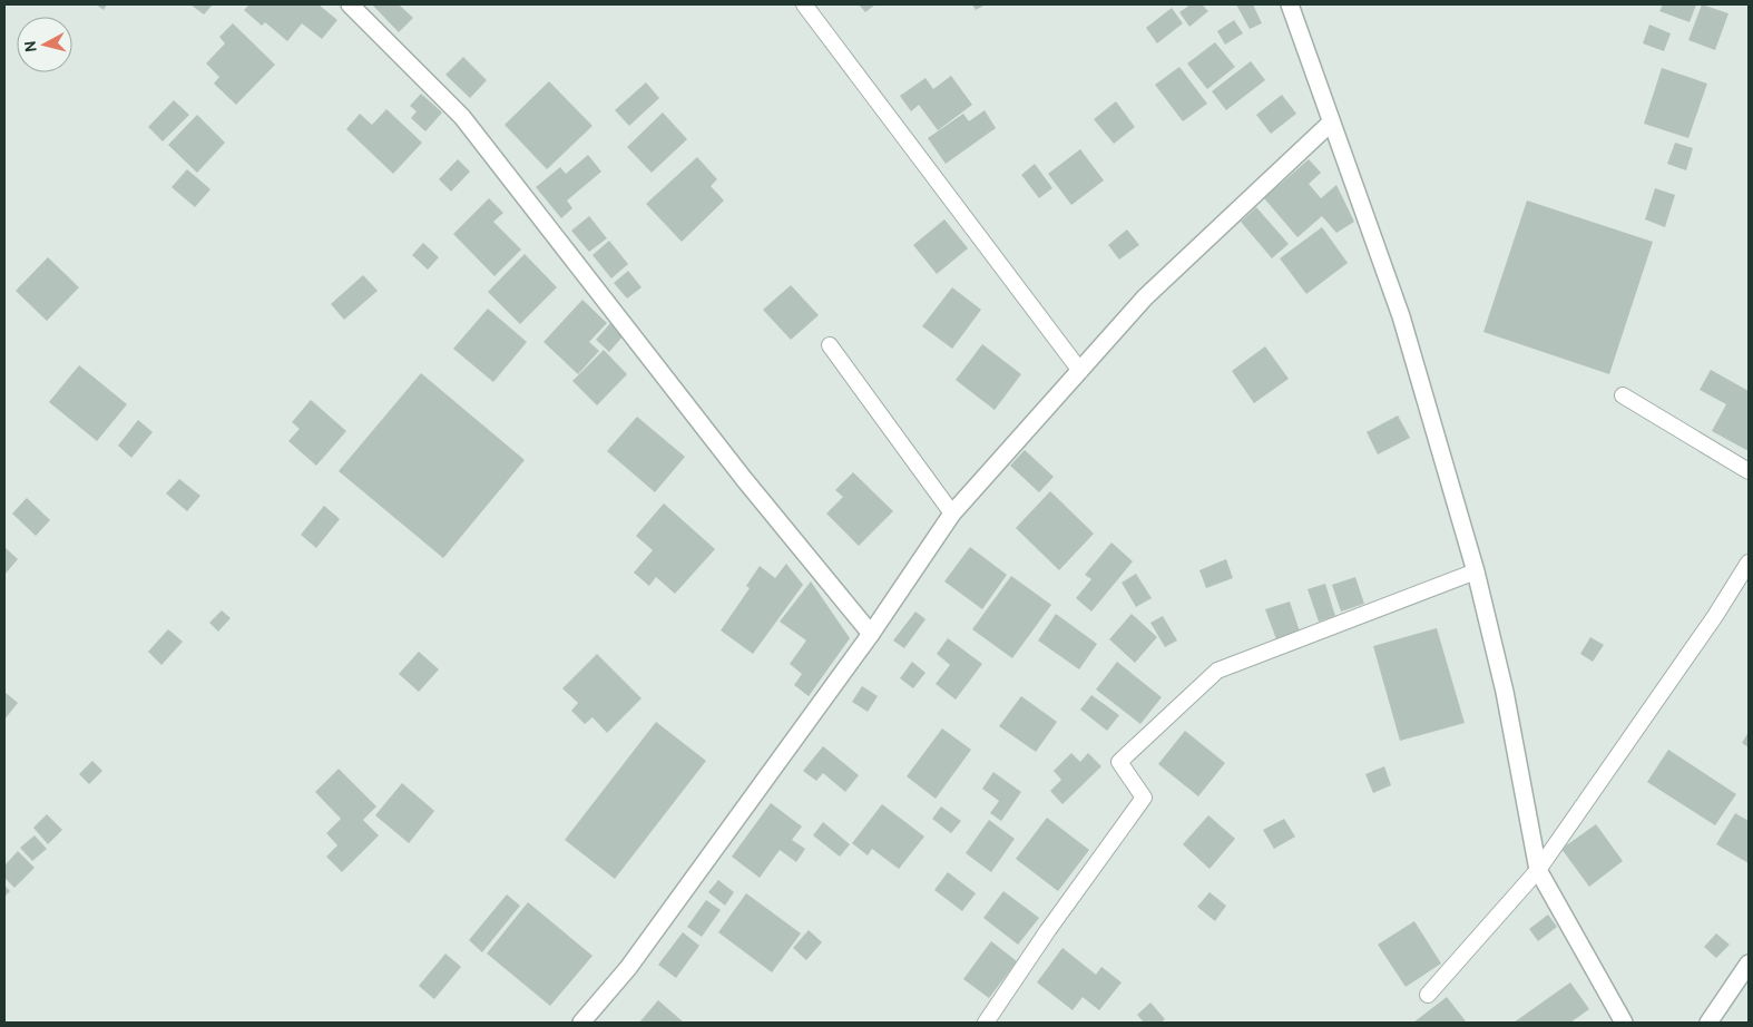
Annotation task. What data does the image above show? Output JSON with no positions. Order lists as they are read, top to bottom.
{
  "north": "left"
}
